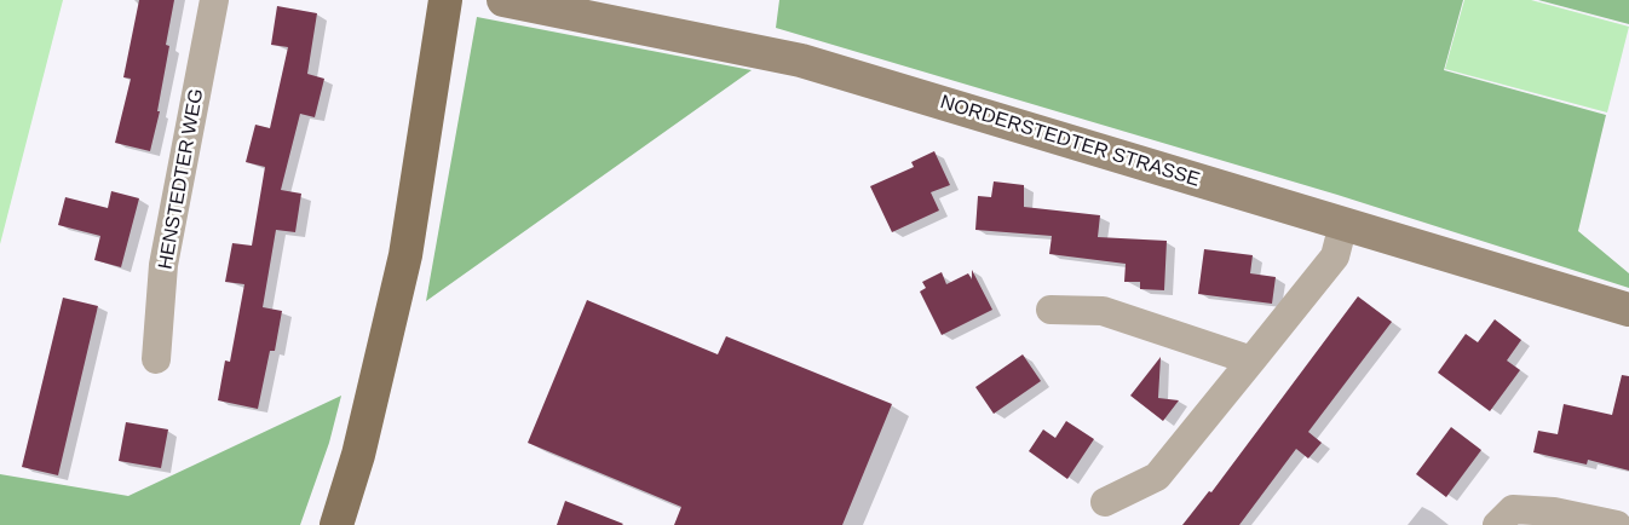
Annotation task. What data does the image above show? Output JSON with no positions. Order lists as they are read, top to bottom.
{
  "streets": {
    "street": ["NORDERSTEDTER STRASSE", "HENSTEDTER WEG"]
  }
}
